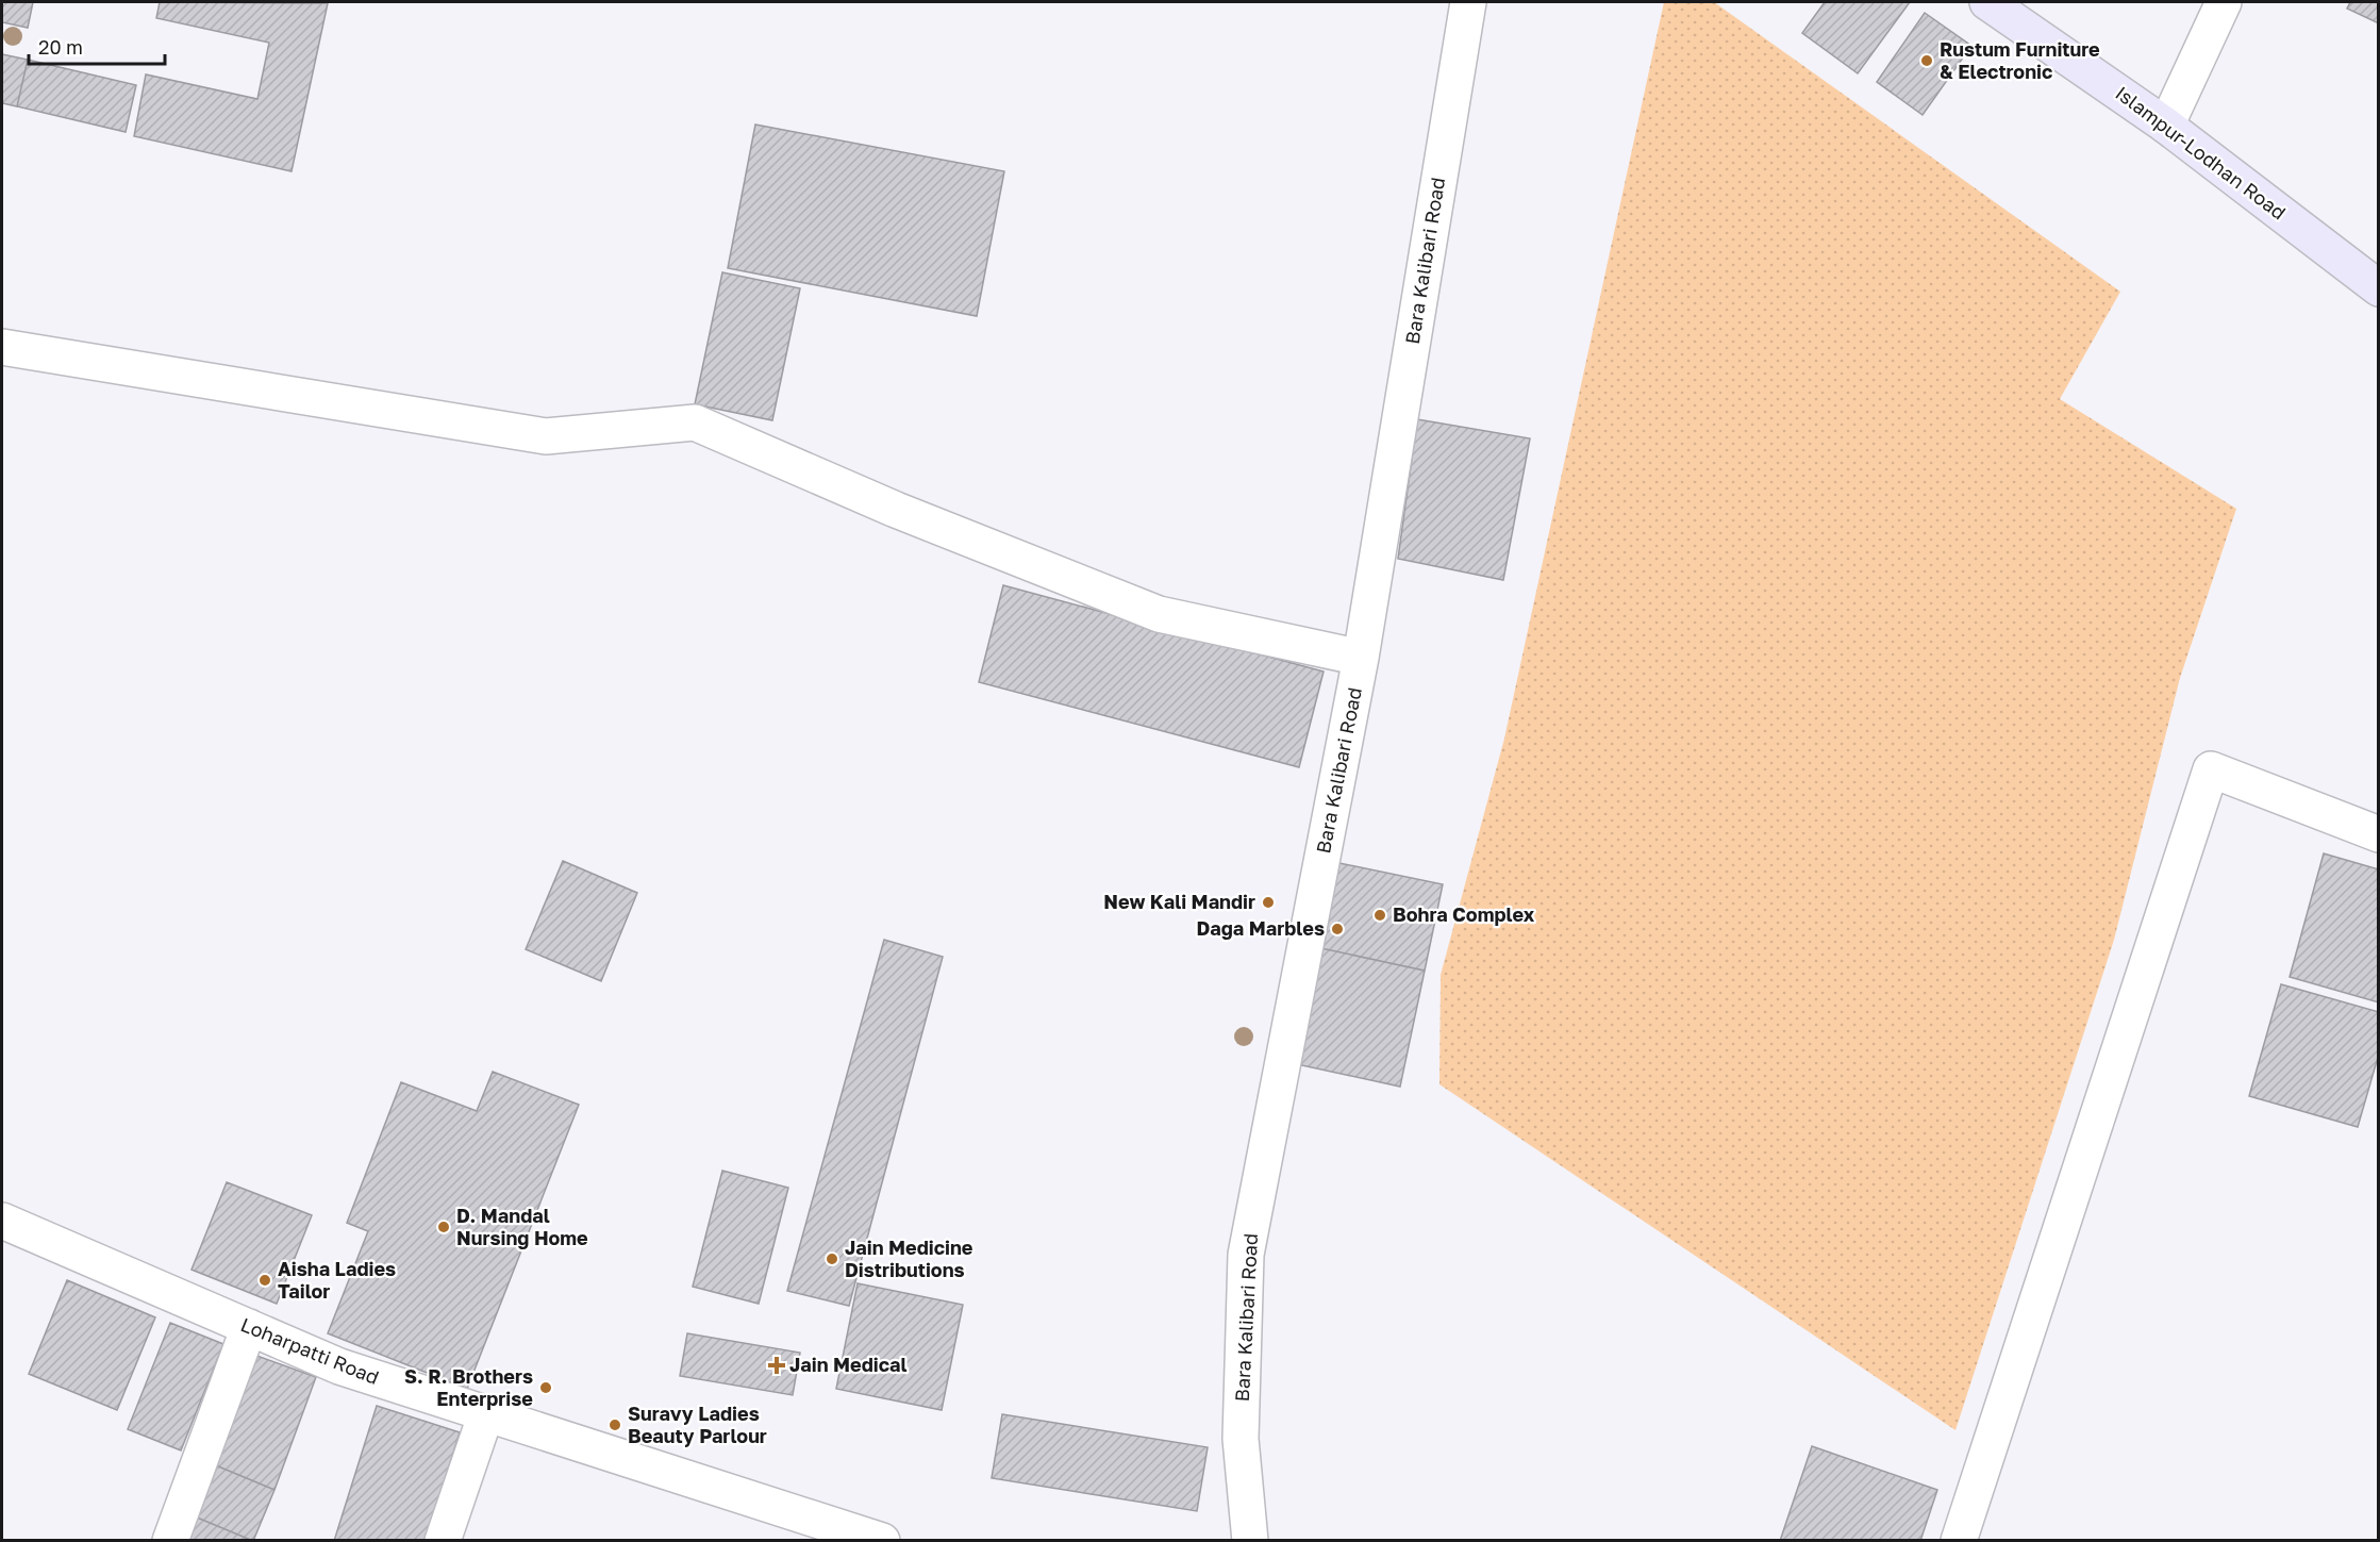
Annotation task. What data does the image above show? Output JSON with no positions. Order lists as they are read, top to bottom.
{
  "streets": {
    "main road": ["Islampur-Lodhan Road"],
    "street": ["Bara Kalibari Road", "Loharpatti Road"]
  },
  "places": {
    "other": [
      "Rustum Furniture & Electronic",
      "New Kali Mandir",
      "Bohra Complex",
      "Daga Marbles",
      "D. Mandal Nursing Home",
      "Jain Medicine Distributions",
      "Aisha Ladies Tailor",
      "S. R. Brothers Enterprise",
      "Suravy Ladies Beauty Parlour"
    ],
    "health": ["Jain Medical"]
  },
  "scale_bar": "20 m"
}
